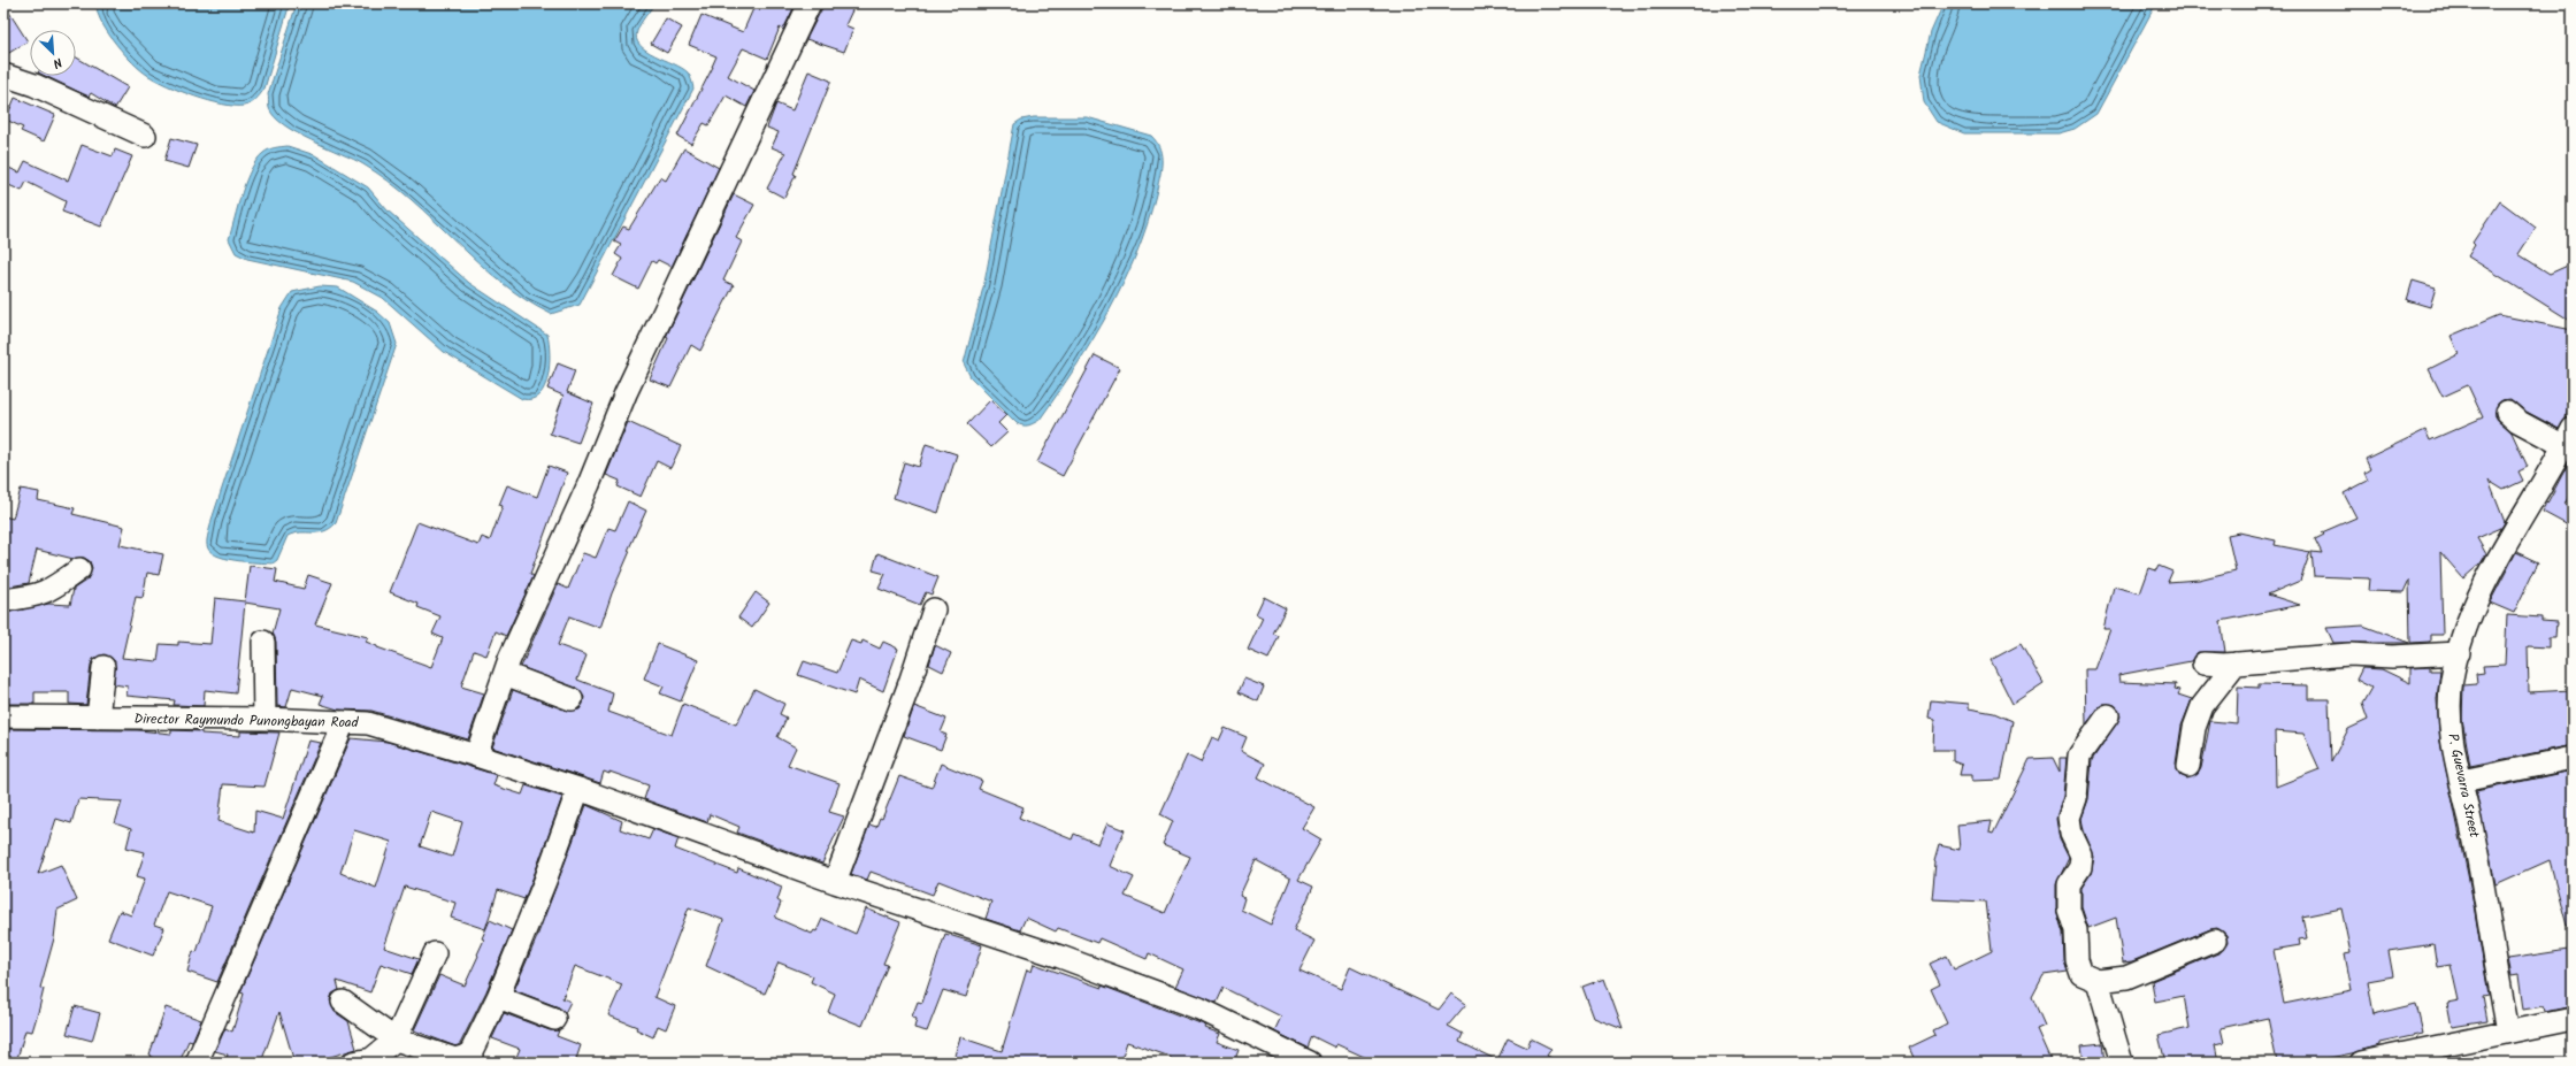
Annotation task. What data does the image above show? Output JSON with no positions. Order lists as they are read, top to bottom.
{
  "streets": {
    "street": ["Director Raymundo Punongbayan Road", "P. Guevarra Street"]
  },
  "north": "bottom right"
}
